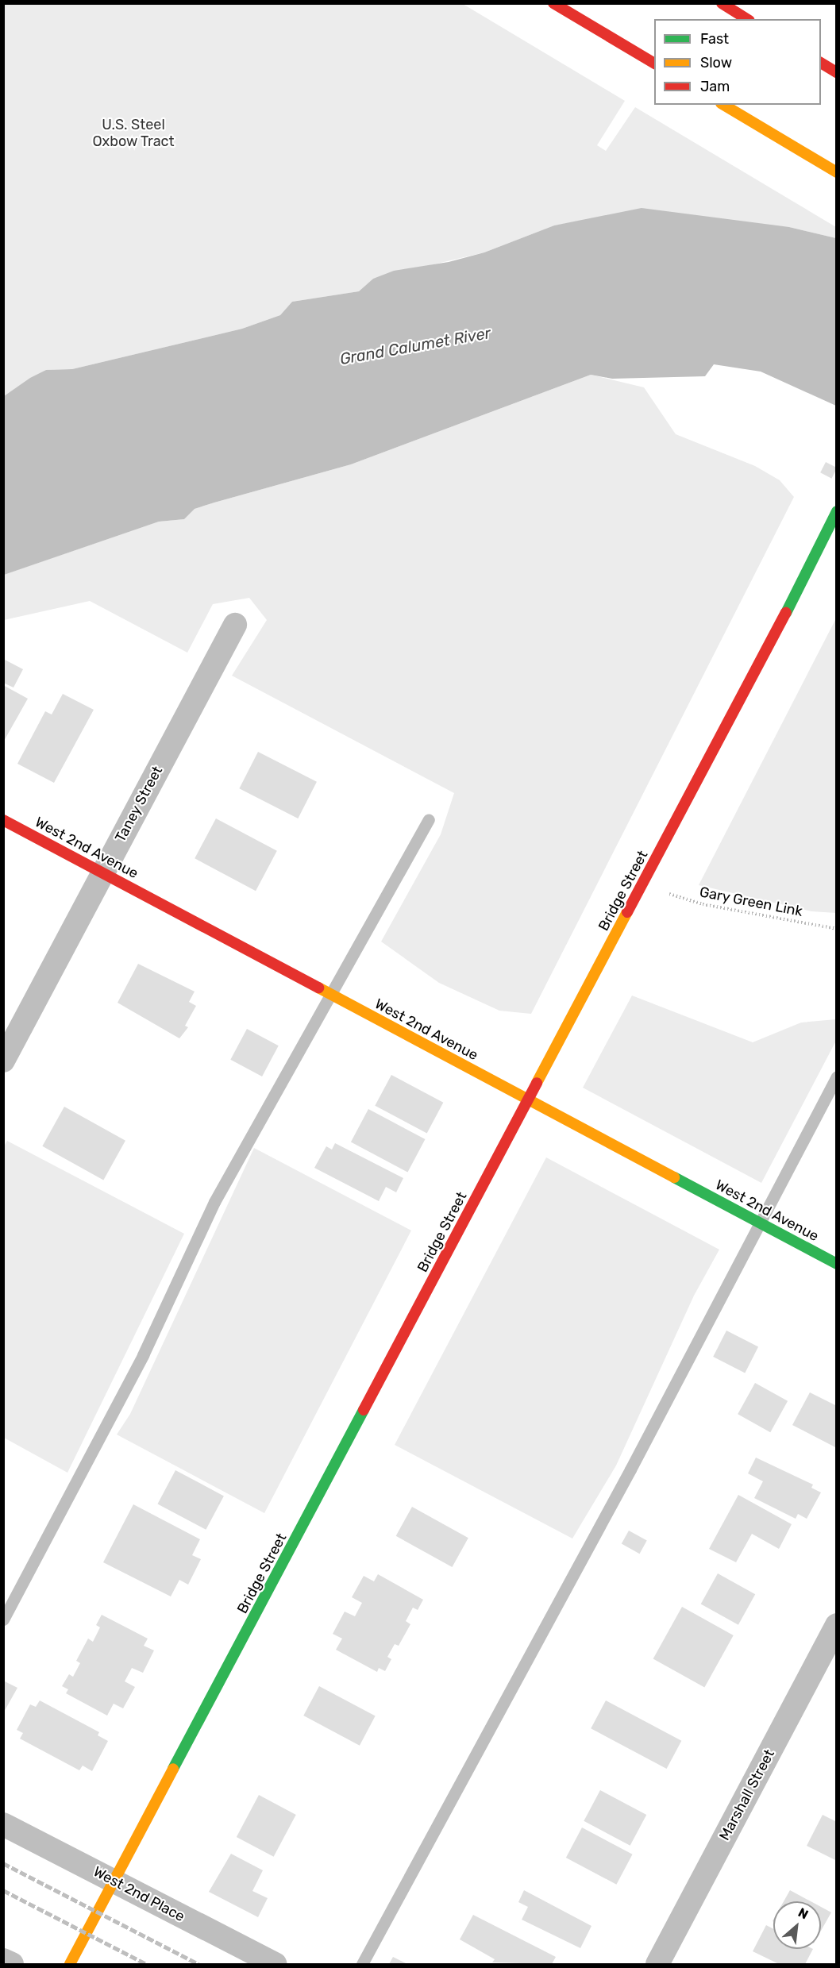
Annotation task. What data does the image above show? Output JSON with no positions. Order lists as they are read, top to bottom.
{
  "streets": {
    "main road": ["West 2nd Avenue", "Bridge Street"],
    "street": ["Taney Street", "Marshall Street", "West 2nd Place"],
    "path": ["Gary Green Link"]
  },
  "crossings": [
    ["Taney Street", "West 2nd Avenue"],
    ["West 2nd Avenue", "Bridge Street"],
    ["Bridge Street", "West 2nd Place"]
  ],
  "water": ["Grand Calumet River"],
  "parks": ["U.S. Steel Oxbow Tract"],
  "legend": ["Fast", "Slow", "Jam"],
  "north": "top right"
}
